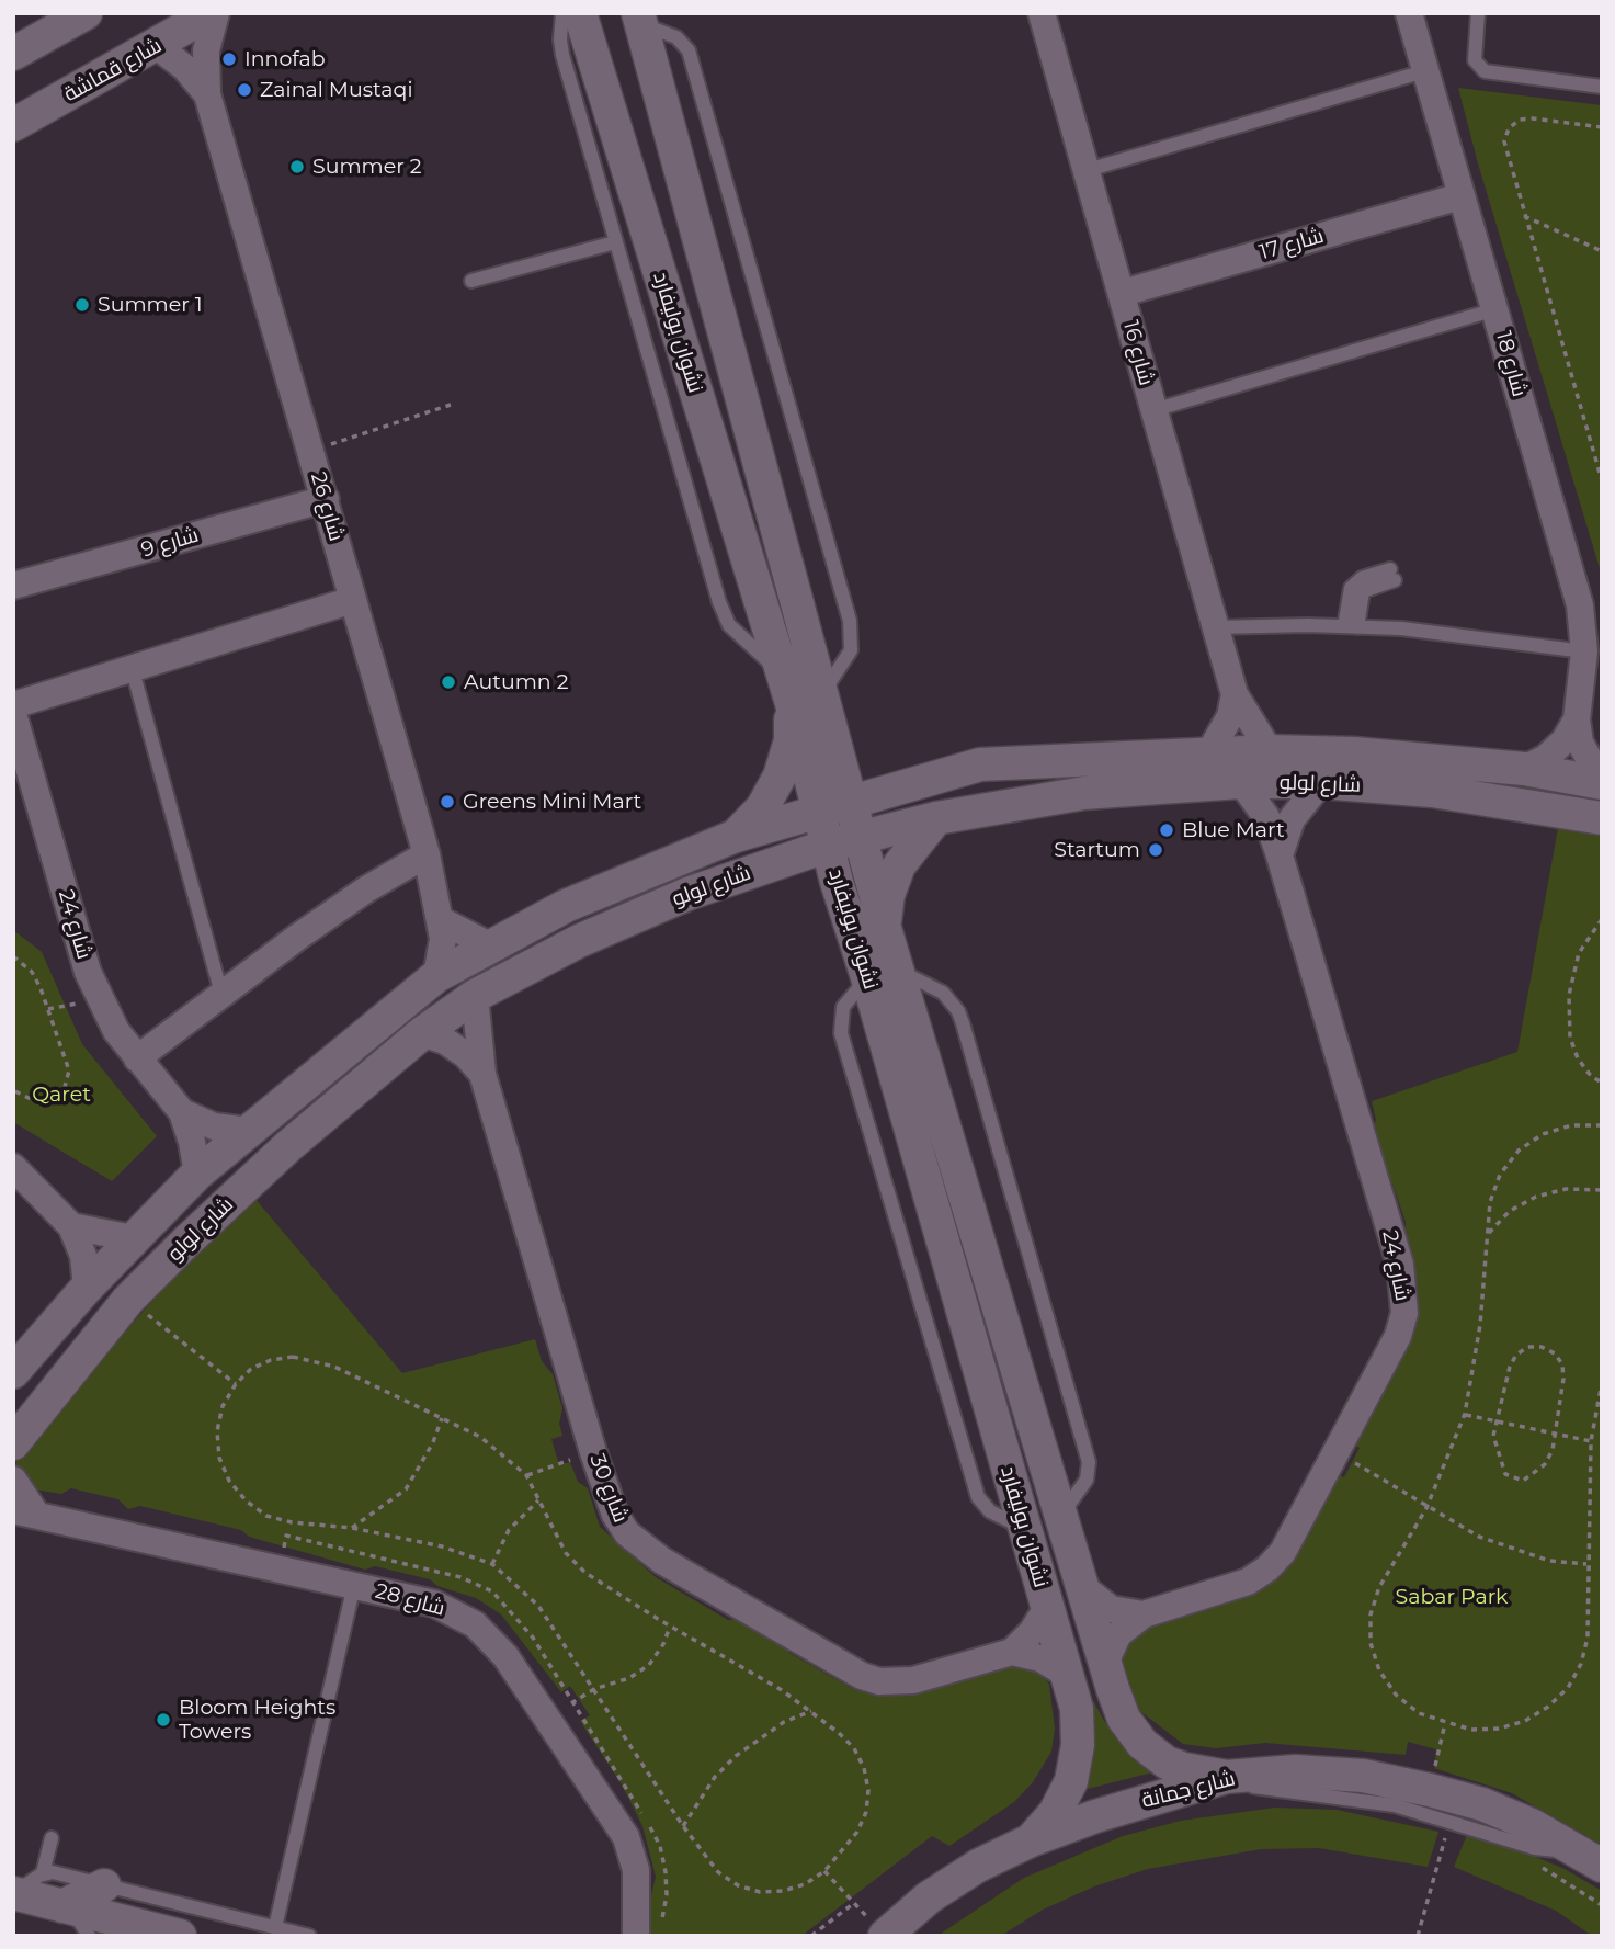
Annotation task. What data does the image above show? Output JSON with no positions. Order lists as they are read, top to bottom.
{
  "streets": {
    "street": [
      "شارع قماشة",
      "شارع 17",
      "نشوان بوليفارد",
      "شارع 16",
      "شارع 18",
      "شارع 26",
      "شارع 9",
      "شارع لولو",
      "شارع 24",
      "شارع 30",
      "شارع 28",
      "شارع جمانة"
    ]
  },
  "crossings": [
    ["شارع قماشة", "شارع 26"],
    ["شارع 17", "شارع 16"],
    ["شارع 17", "شارع 18"],
    ["نشوان بوليفارد", "شارع لولو"],
    ["نشوان بوليفارد", "شارع 24"],
    ["نشوان بوليفارد", "شارع جمانة"],
    ["شارع 16", "شارع لولو"],
    ["شارع 18", "شارع لولو"],
    ["شارع 26", "شارع 9"],
    ["شارع 26", "شارع لولو"],
    ["شارع لولو", "شارع 24"],
    ["شارع لولو", "شارع 30"]
  ],
  "parks": ["Qaret", "Sabar Park"],
  "places": [
    "Innofab",
    "Zainal Mustaqi",
    "Summer 2",
    "Summer 1",
    "Autumn 2",
    "Greens Mini Mart",
    "Blue Mart",
    "Startum",
    "Bloom Heights Towers"
  ]
}
